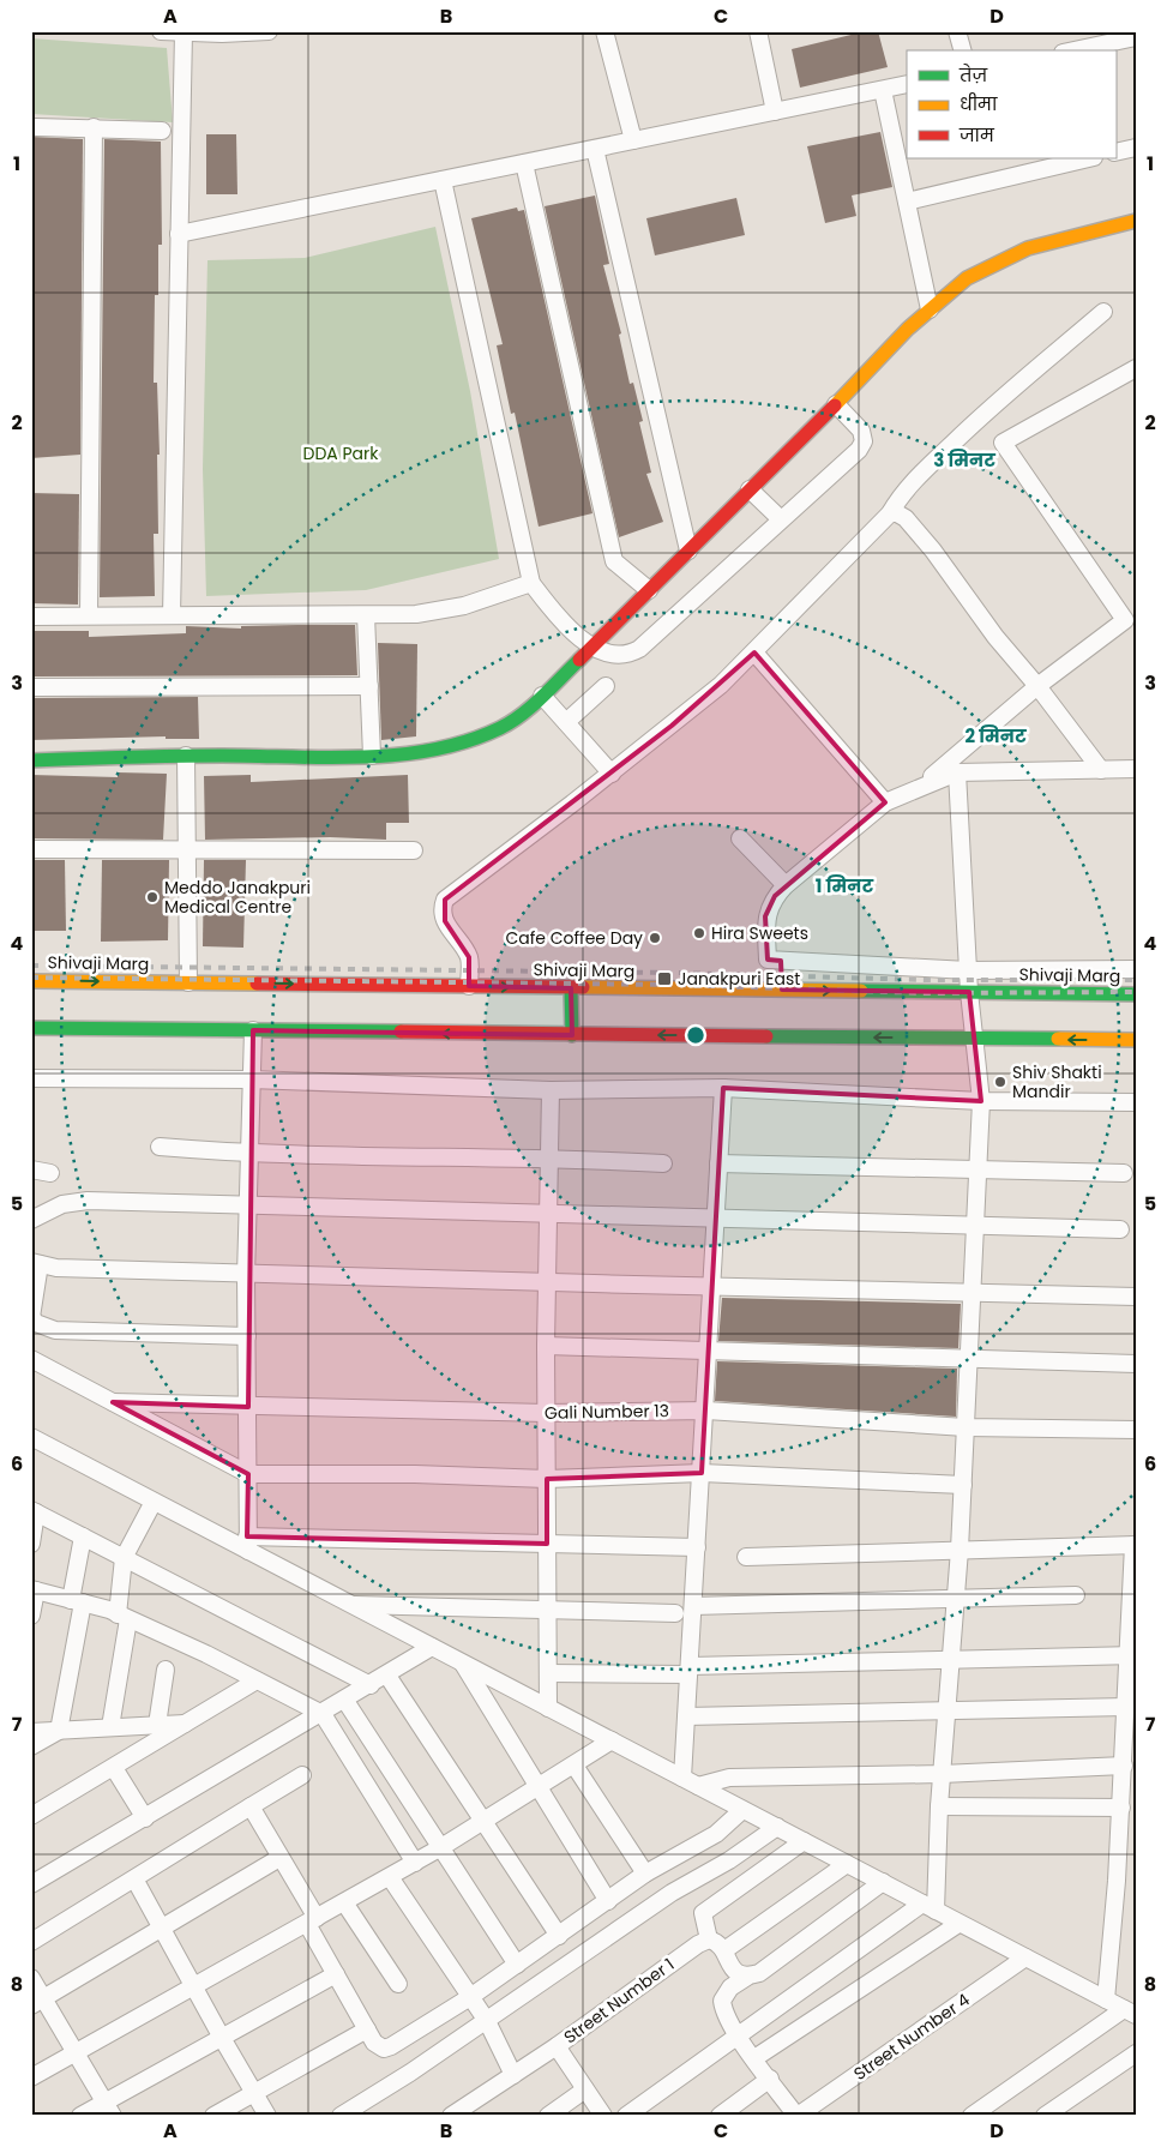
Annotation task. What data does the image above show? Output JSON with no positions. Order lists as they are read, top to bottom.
{
  "streets": {
    "main road": ["Shivaji Marg"],
    "street": ["Gali Number 13", "Street Number 1", "Street Number 4"]
  },
  "parks": ["DDA Park"],
  "places": {
    "other": [
      "Meddo Janakpuri Medical Centre",
      "Hira Sweets",
      "Cafe Coffee Day",
      "Shiv Shakti Mandir"
    ],
    "transit": ["Janakpuri East"]
  },
  "legend": ["तेज़", "धीमा", "जाम"],
  "grid": {
    "columns": [
      "A",
      "B",
      "C",
      "D"
    ],
    "rows": [
      "1",
      "2",
      "3",
      "4",
      "5",
      "6",
      "7",
      "8"
    ]
  },
  "rings": ["3 मिनट", "2 मिनट", "1 मिनट"]
}
